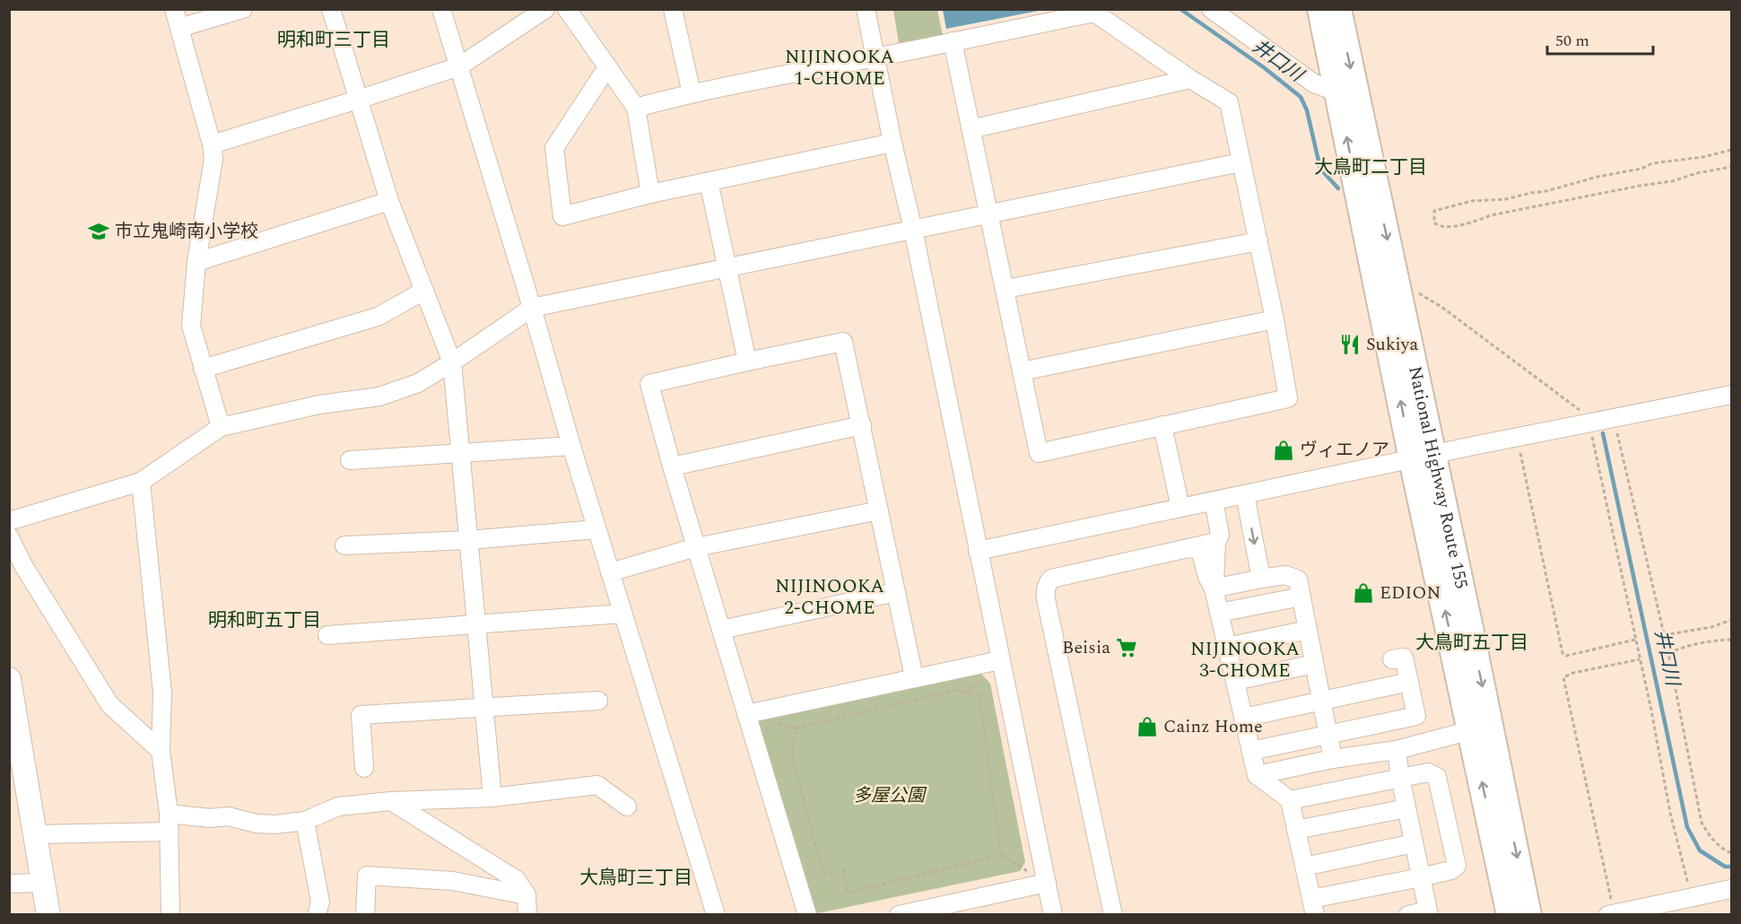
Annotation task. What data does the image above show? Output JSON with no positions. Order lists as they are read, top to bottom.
{
  "streets": {
    "highway": ["National Highway Route 155"]
  },
  "districts": [
    "明和町三丁目",
    "NIJINOOKA 1-CHOME",
    "大鳥町二丁目",
    "NIJINOOKA 2-CHOME",
    "明和町五丁目",
    "大鳥町五丁目",
    "NIJINOOKA 3-CHOME",
    "大鳥町三丁目"
  ],
  "water": ["井口川"],
  "parks": ["多屋公園"],
  "places": {
    "school or university": ["市立鬼崎南小学校"],
    "restaurant": ["Sukiya"],
    "shop": ["ヴィエノア", "EDION", "Cainz Home"],
    "supermarket": ["Beisia"]
  },
  "scale_bar": "50 m"
}
